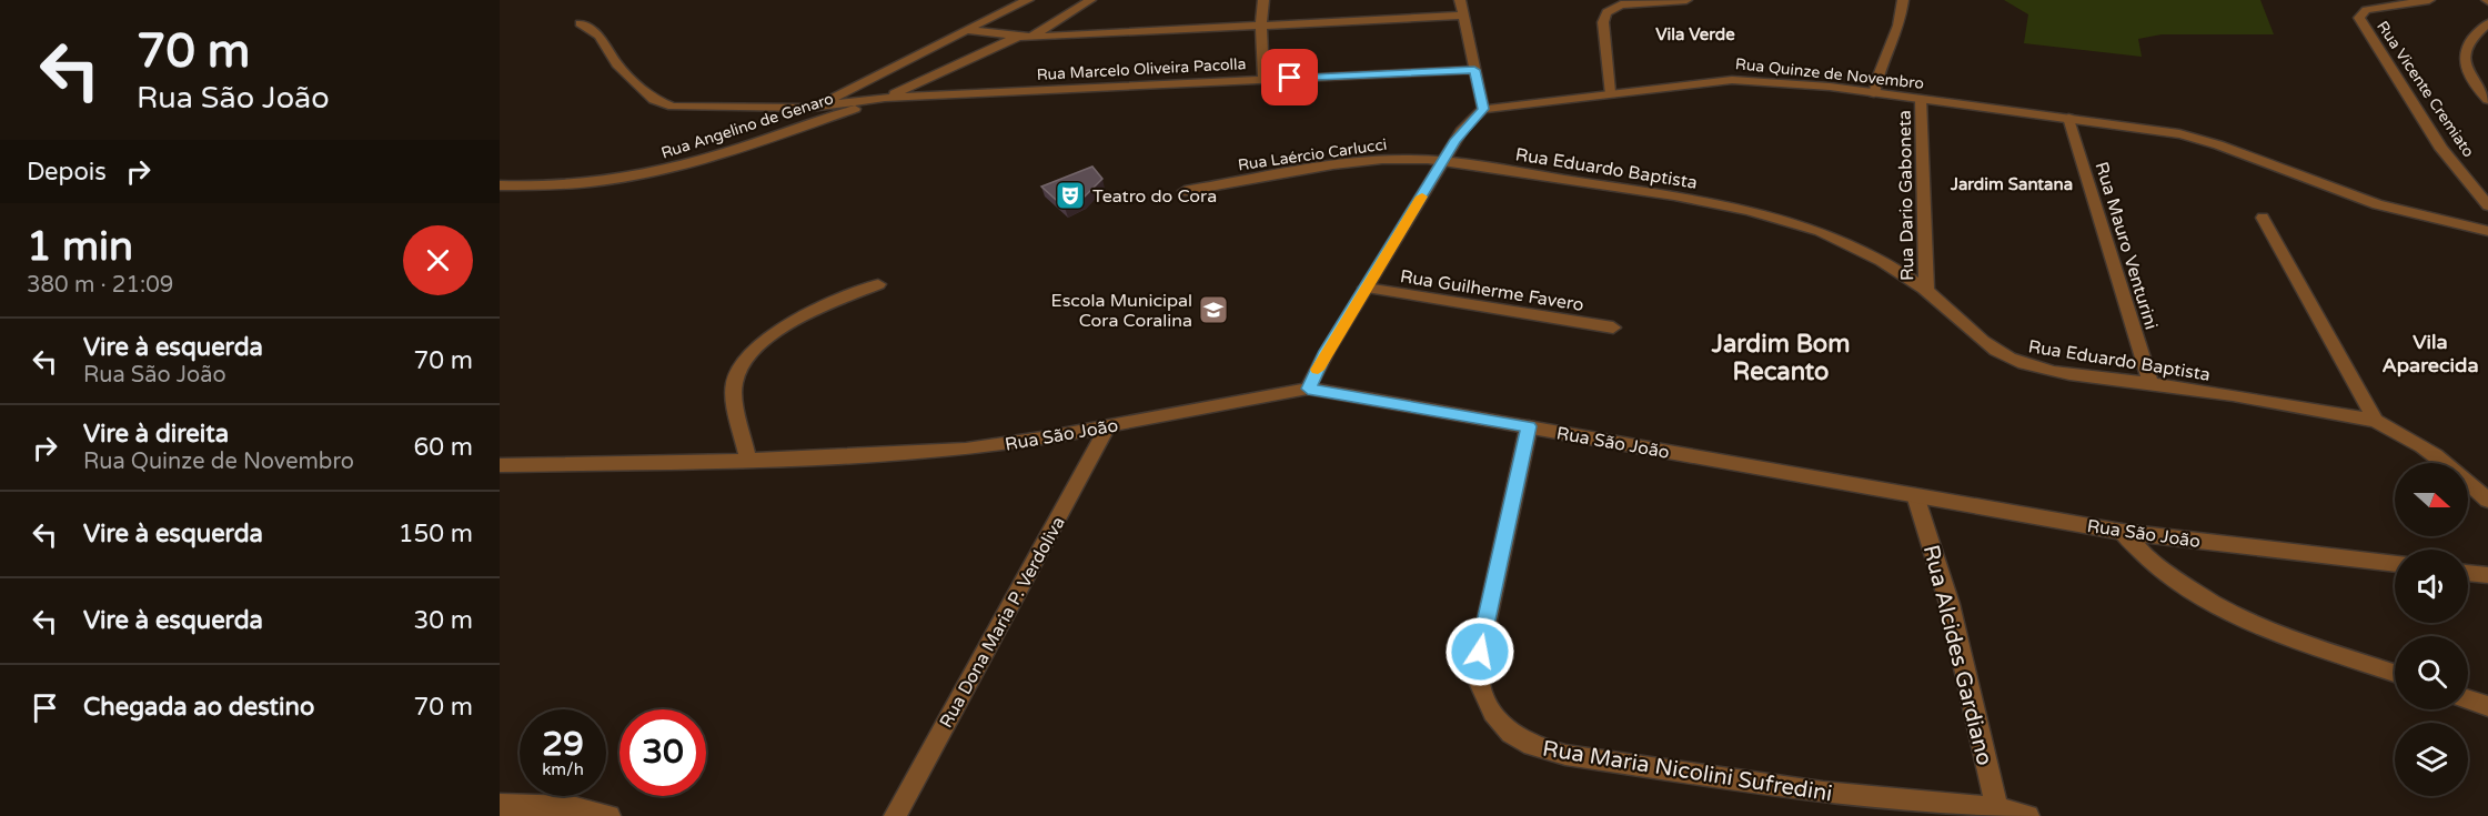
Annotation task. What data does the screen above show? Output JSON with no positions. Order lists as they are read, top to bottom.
{
  "streets": {
    "street": [
      "Rua Marcelo Oliveira Pacolla",
      "Rua Quinze de Novembro",
      "Rua Vicente Cremiato",
      "Rua Angelino de Genaro",
      "Rua Laércio Carlucci",
      "Rua Eduardo Baptista",
      "Rua Dario Gaboneta",
      "Rua Mauro Venturini",
      "Rua Guilherme Favero",
      "Rua São João",
      "Rua Dona Maria P. Verdoliva",
      "Rua Alcides Gardiano",
      "Rua Maria Nicolini Sufredini"
    ]
  },
  "crossings": [
    ["Rua Marcelo Oliveira Pacolla", "Rua Angelino de Genaro"],
    ["Rua Quinze de Novembro", "Rua Dario Gaboneta"],
    ["Rua Quinze de Novembro", "Rua Mauro Venturini"],
    ["Rua Laércio Carlucci", "Rua Eduardo Baptista"],
    ["Rua Eduardo Baptista", "Rua Dario Gaboneta"],
    ["Rua Eduardo Baptista", "Rua Mauro Venturini"],
    ["Rua São João", "Rua Dona Maria P. Verdoliva"],
    ["Rua São João", "Rua Alcides Gardiano"],
    ["Rua São João", "Rua Maria Nicolini Sufredini"],
    ["Rua Alcides Gardiano", "Rua Maria Nicolini Sufredini"]
  ],
  "districts": [
    "Vila Verde",
    "Jardim Santana",
    "Vila Aparecida",
    "Jardim Bom Recanto"
  ],
  "places": {
    "theatre": ["Teatro do Cora"],
    "school or university": ["Escola Municipal Cora Coralina"]
  },
  "north": "right",
  "page": {
    "turn": ["70 m", "Rua São João"],
    "then": "Depois",
    "heading": ["1 min", "380 m · 21:09"],
    "list": [
      {
        "name": "Vire à esquerda",
        "note": "Rua São João",
        "value": "70 m"
      },
      {
        "name": "Vire à direita",
        "note": "Rua Quinze de Novembro",
        "value": "60 m"
      },
      {
        "name": "Vire à esquerda",
        "value": "150 m"
      },
      {
        "name": "Vire à esquerda",
        "value": "30 m"
      },
      {
        "name": "Chegada ao destino",
        "value": "70 m"
      }
    ],
    "speed": "29 km/h",
    "limit": "30"
  }
}
